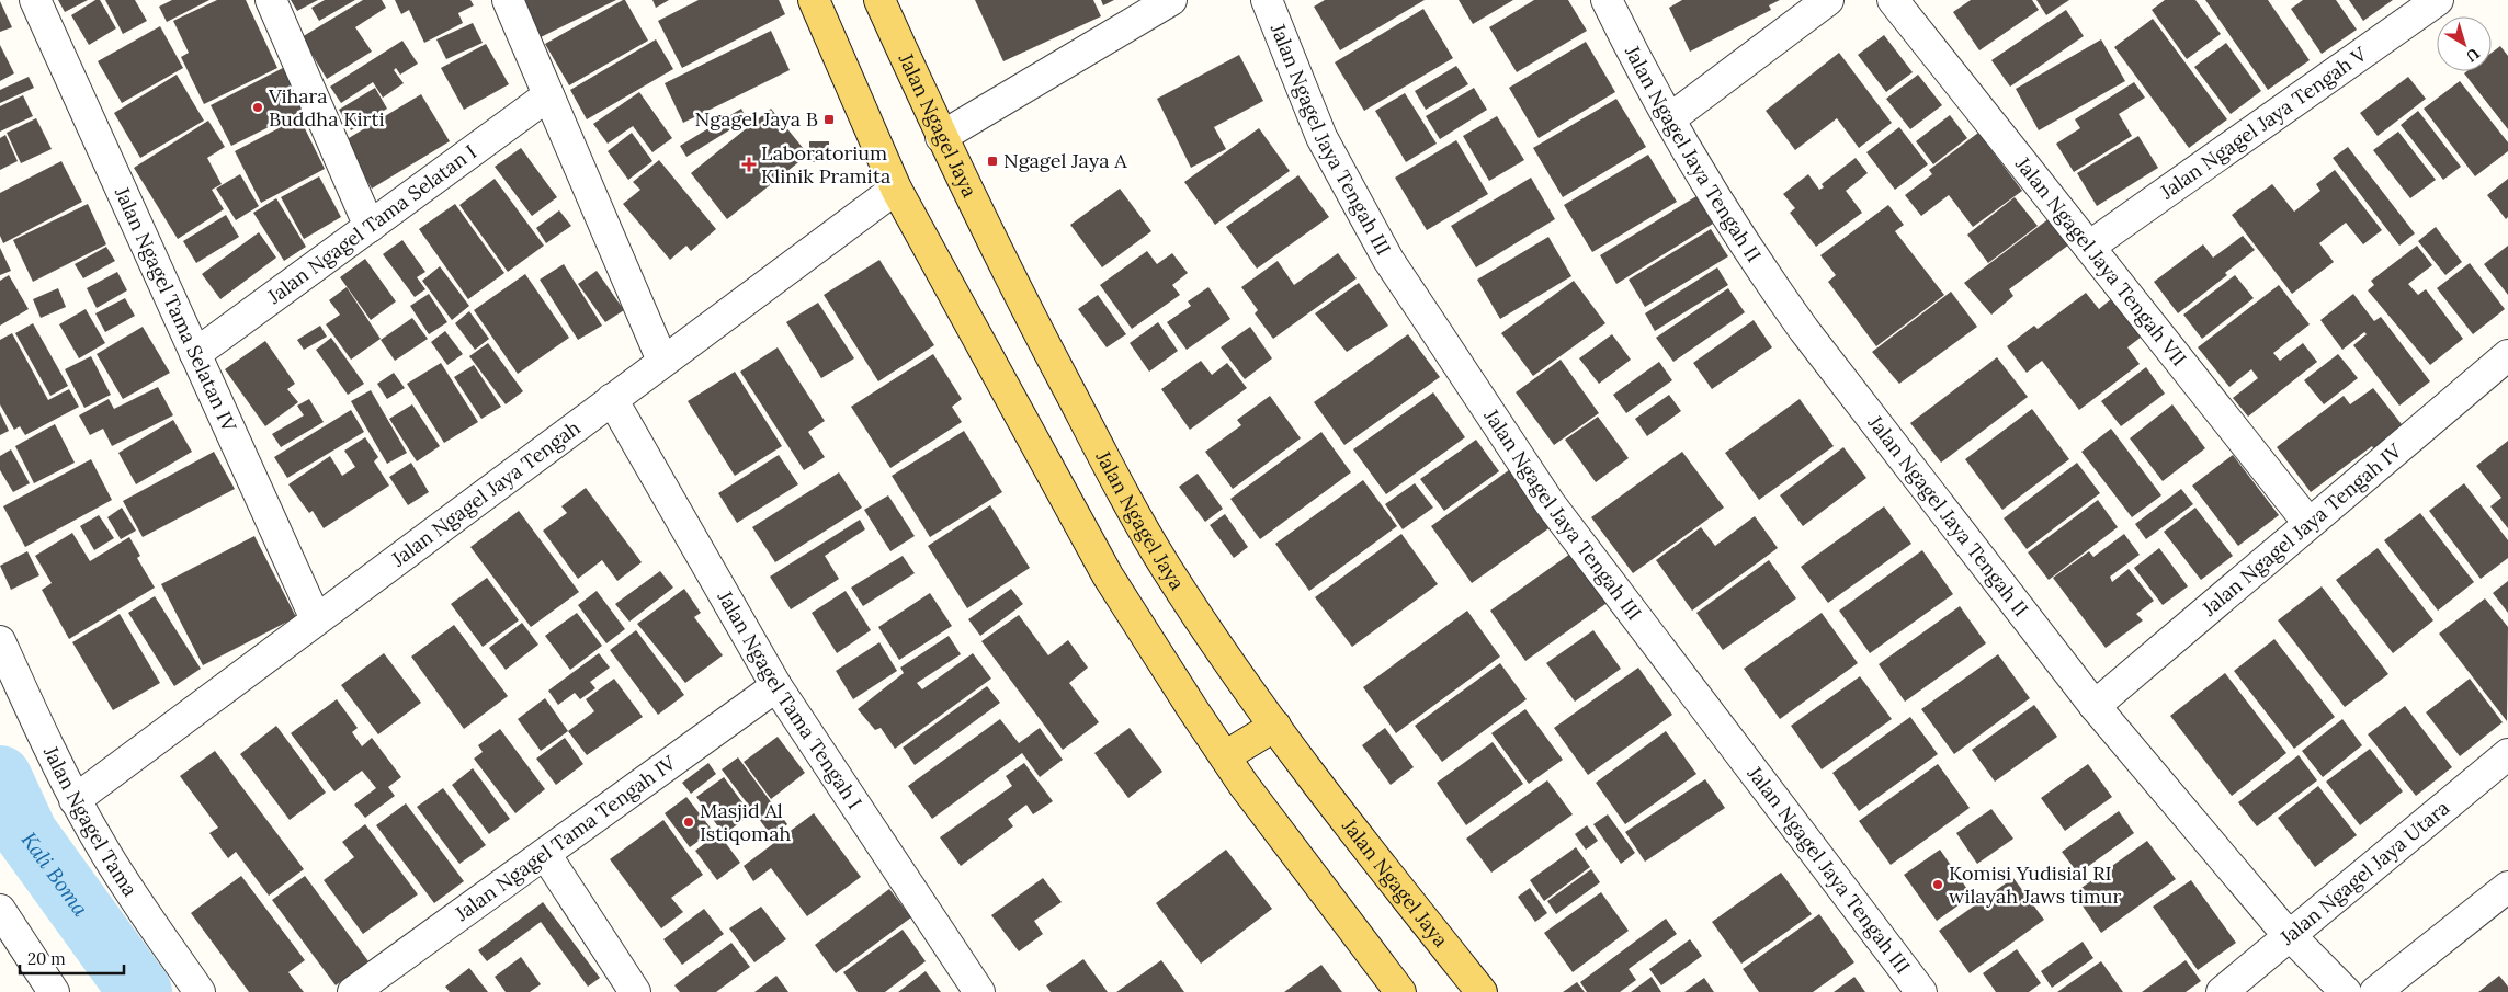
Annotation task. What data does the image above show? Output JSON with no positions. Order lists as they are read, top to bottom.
{
  "streets": {
    "main road": ["Jalan Ngagel Jaya"],
    "street": [
      "Jalan Ngagel Jaya Tengah V",
      "Jalan Ngagel Jaya Tengah III",
      "Jalan Ngagel Jaya Tengah II",
      "Jalan Ngagel Tama Selatan I",
      "Jalan Ngagel Jaya Tengah VII",
      "Jalan Ngagel Tama Selatan IV",
      "Jalan Ngagel Jaya Tengah",
      "Jalan Ngagel Jaya Tengah IV",
      "Jalan Ngagel Tama Tengah I",
      "Jalan Ngagel Tama",
      "Jalan Ngagel Tama Tengah IV",
      "Jalan Ngagel Jaya Utara"
    ]
  },
  "crossings": [
    ["Jalan Ngagel Jaya Tengah V", "Jalan Ngagel Jaya Tengah VII"],
    ["Jalan Ngagel Jaya Tengah II", "Jalan Ngagel Jaya Tengah IV"],
    ["Jalan Ngagel Jaya Tengah II", "Jalan Ngagel Jaya Utara"],
    ["Jalan Ngagel Tama Selatan I", "Jalan Ngagel Tama Selatan IV"],
    ["Jalan Ngagel Jaya Tengah VII", "Jalan Ngagel Jaya Tengah IV"],
    ["Jalan Ngagel Tama Selatan IV", "Jalan Ngagel Jaya Tengah"],
    ["Jalan Ngagel Jaya Tengah", "Jalan Ngagel Tama Tengah I"],
    ["Jalan Ngagel Jaya Tengah", "Jalan Ngagel Tama"],
    ["Jalan Ngagel Tama Tengah I", "Jalan Ngagel Tama Tengah IV"]
  ],
  "water": ["Kali Boma"],
  "places": {
    "other": ["Vihara Buddha Kirti", "Masjid Al Istiqomah", "Komisi Yudisial RI wilayah Jaws timur"],
    "transit": ["Ngagel Jaya B", "Ngagel Jaya A"],
    "health": ["Laboratorium Klinik Pramita"]
  },
  "scale_bar": "20 m",
  "north": "bottom right"
}
